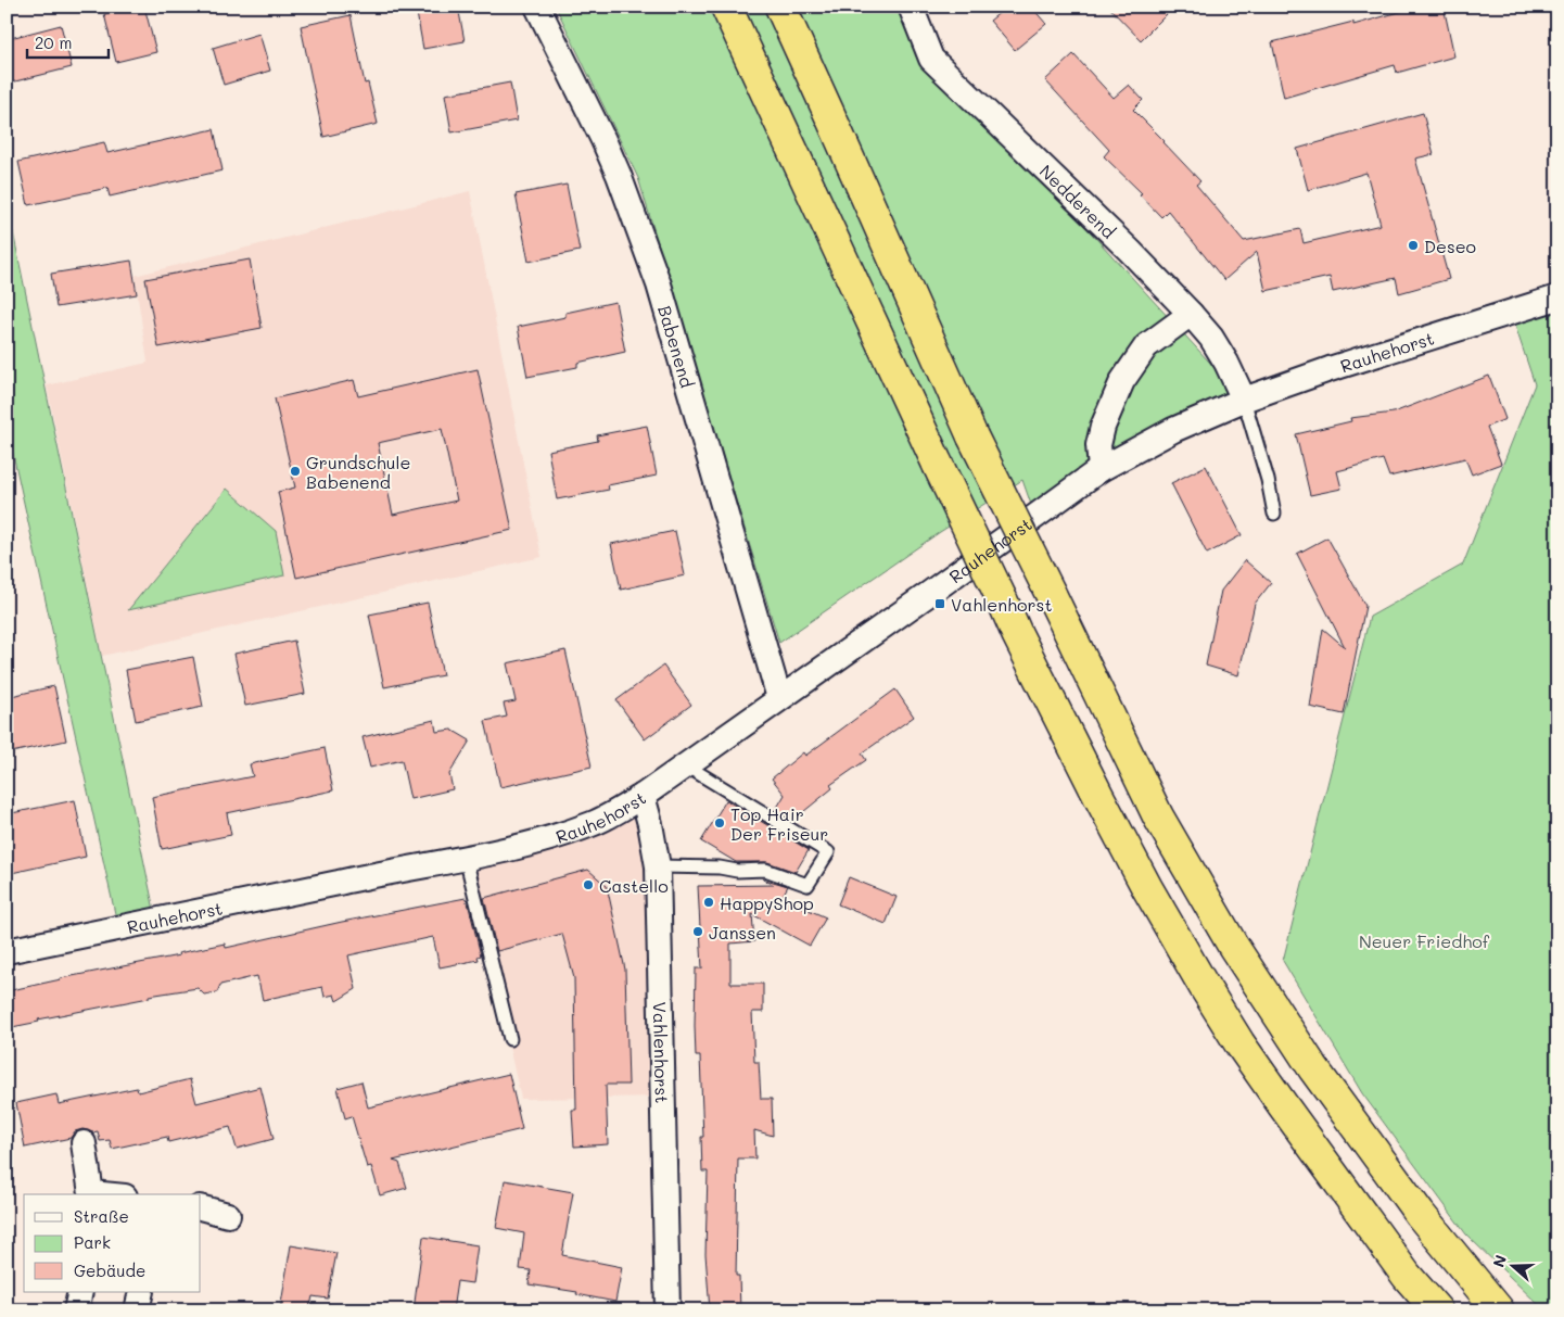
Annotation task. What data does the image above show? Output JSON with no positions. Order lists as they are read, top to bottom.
{
  "streets": {
    "street": [
      "Nedderend",
      "Babenend",
      "Rauhehorst",
      "Vahlenhorst"
    ]
  },
  "crossings": [
    ["Nedderend", "Rauhehorst"],
    ["Babenend", "Rauhehorst"],
    ["Rauhehorst", "Vahlenhorst"]
  ],
  "parks": ["Neuer Friedhof"],
  "places": {
    "other": [
      "Deseo",
      "Grundschule Babenend",
      "Top Hair Der Friseur",
      "Castello",
      "HappyShop",
      "Janssen"
    ],
    "transit": ["Vahlenhorst"]
  },
  "legend": ["Straße", "Park", "Gebäude"],
  "scale_bar": "20 m",
  "north": "left"
}
